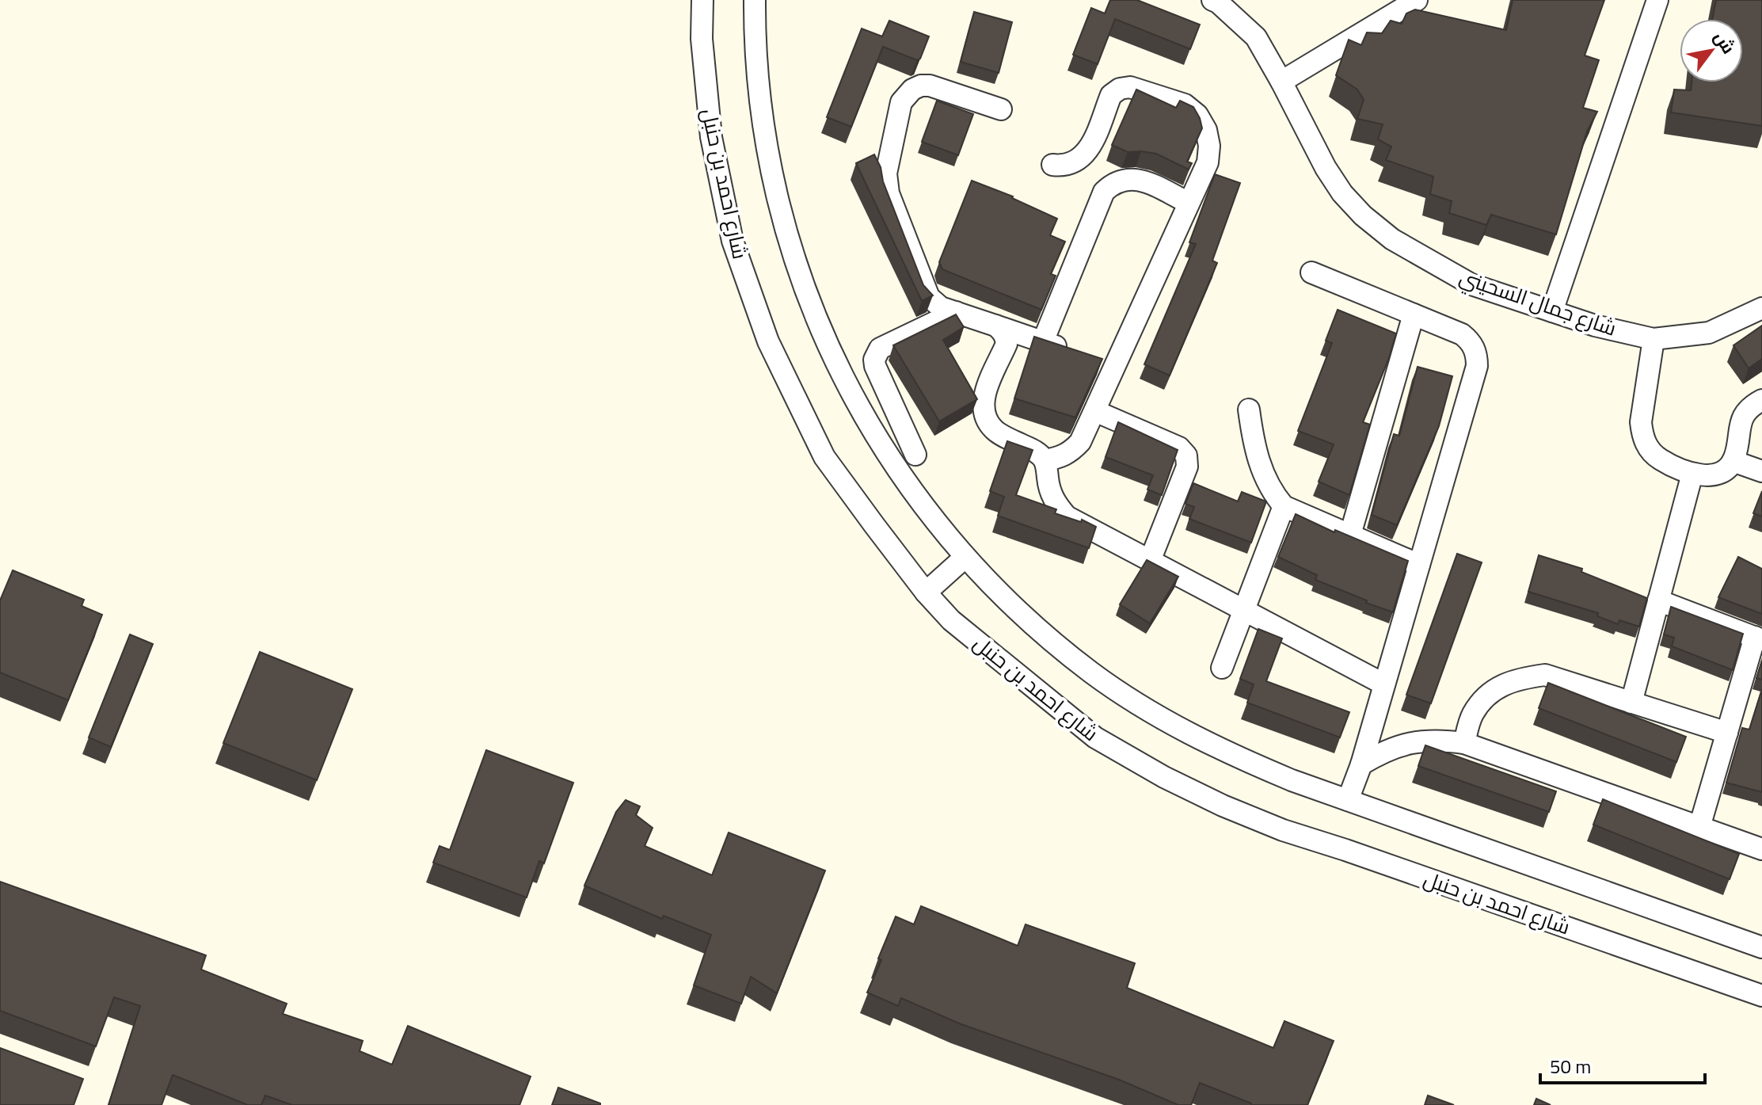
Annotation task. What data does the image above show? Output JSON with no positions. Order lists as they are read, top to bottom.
{
  "streets": {
    "street": ["شارع احمد بن حنبل", "شارع جمال السحيني"]
  },
  "scale_bar": "50 m",
  "north": "top right"
}
